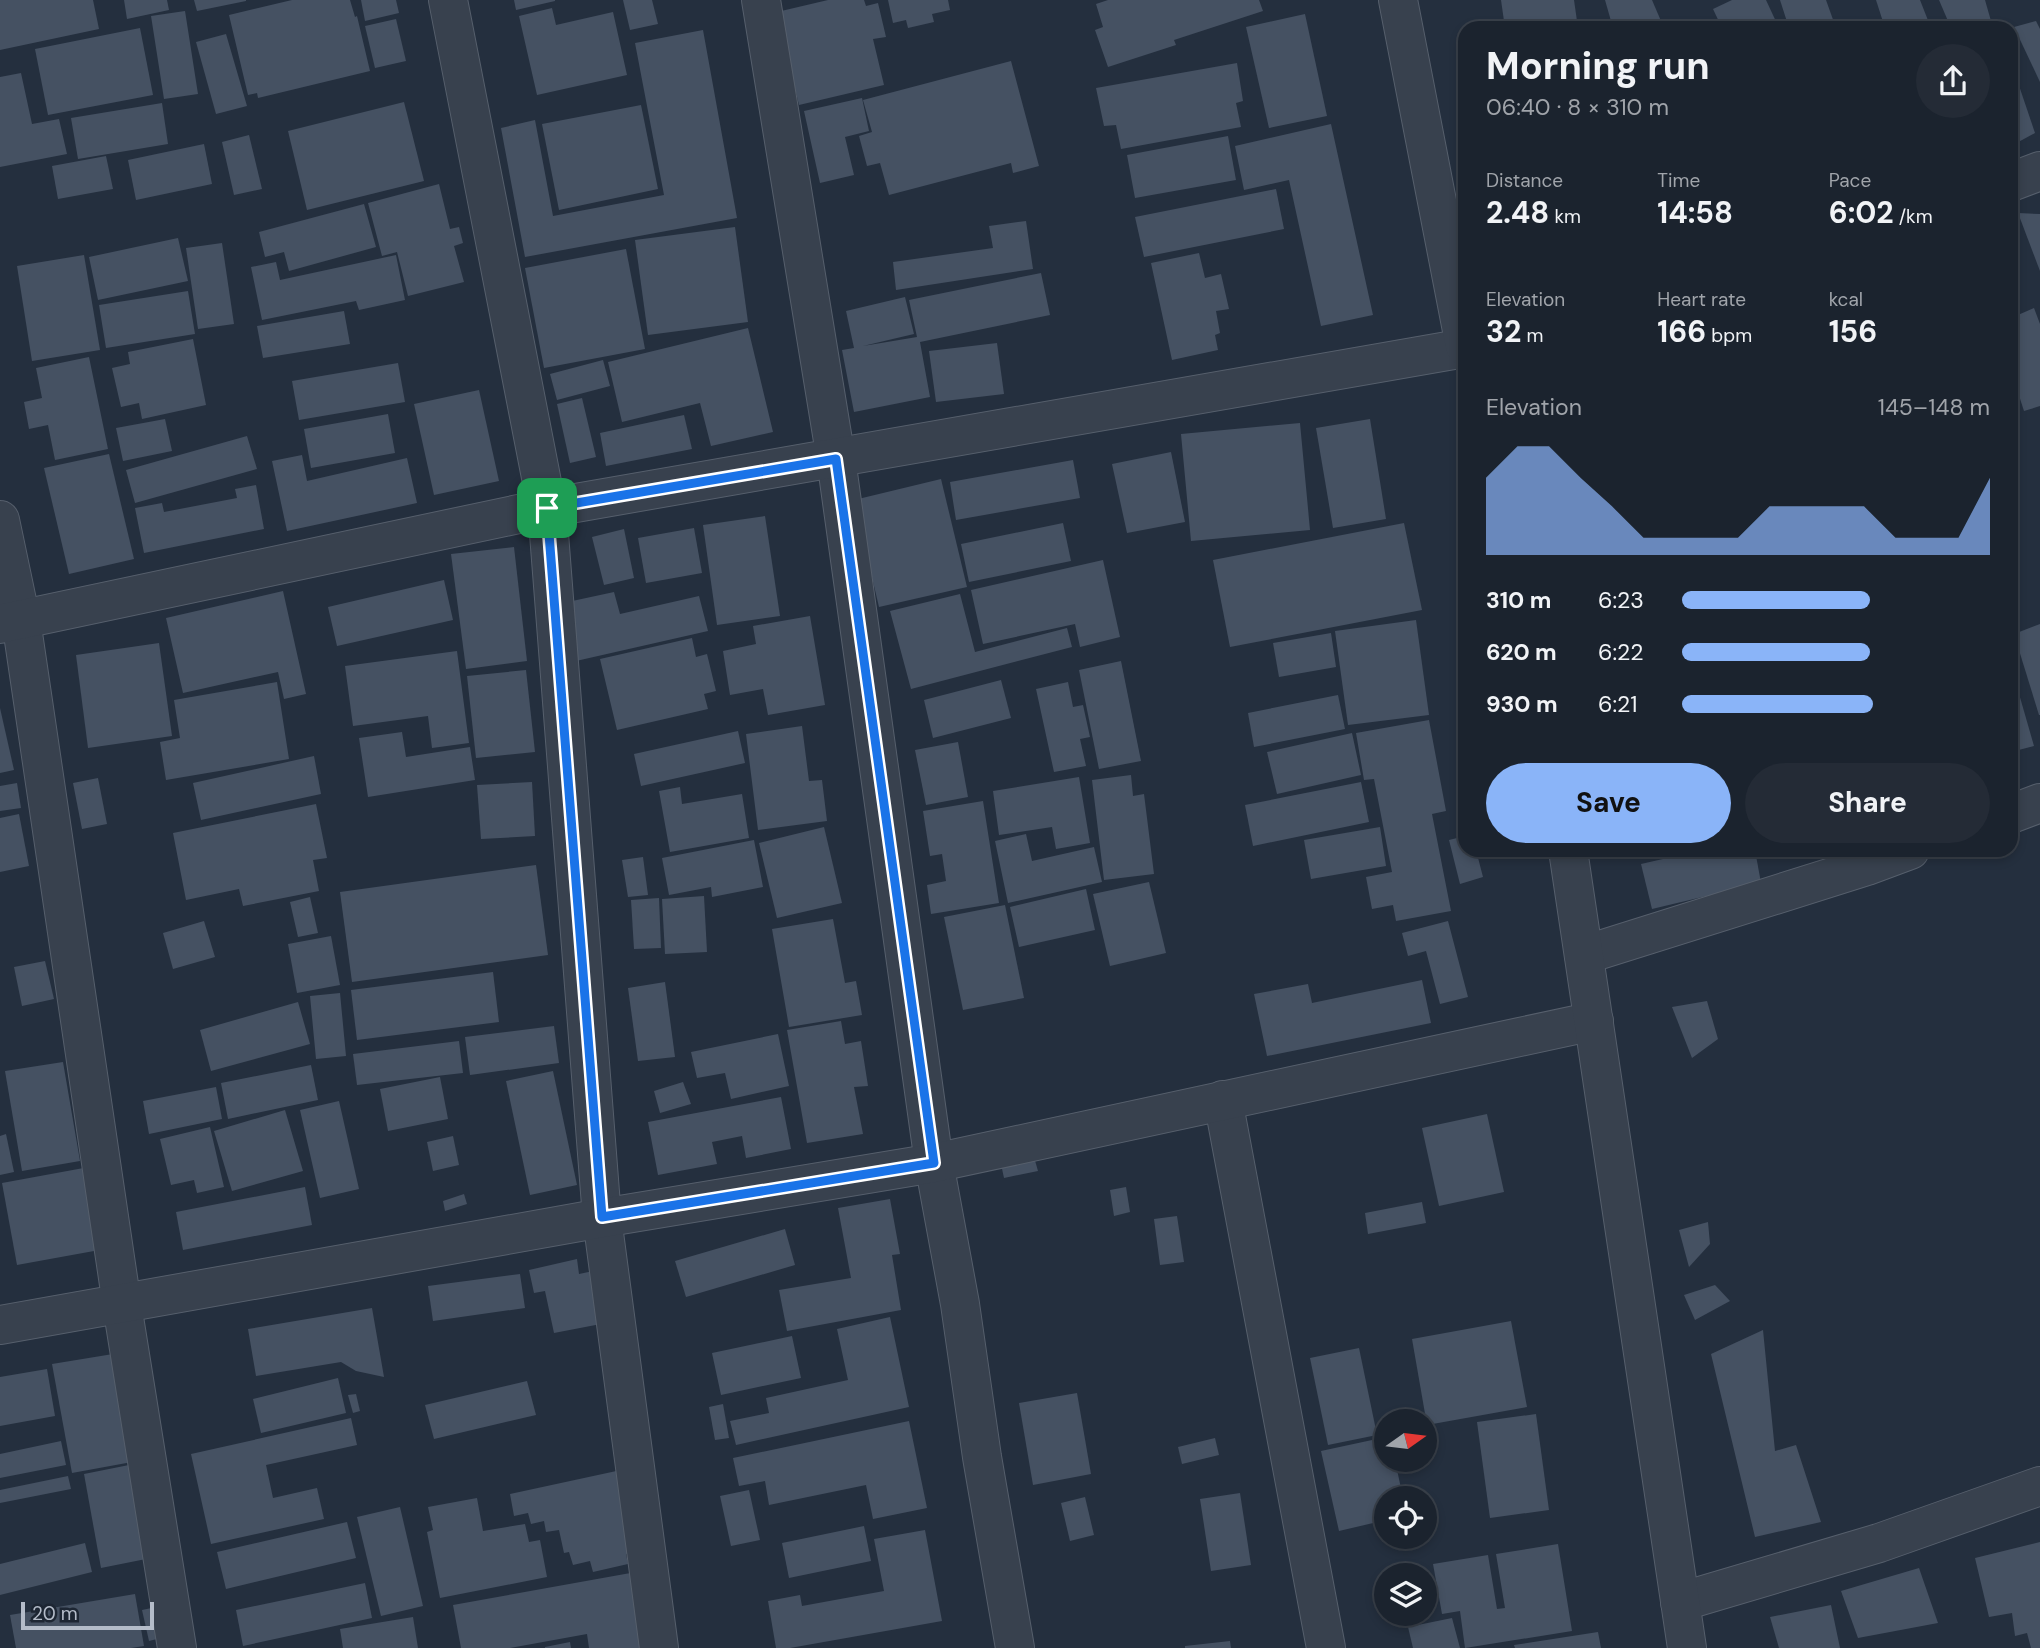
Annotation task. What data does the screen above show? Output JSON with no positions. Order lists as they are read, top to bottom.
{
  "scale_bar": "20 m",
  "north": "right",
  "page": {
    "heading": ["Morning run", "06:40 · 8 × 310 m"],
    "stats": [
      ["Distance", "2.48 km"],
      ["Time", "14:58"],
      ["Pace", "6:02 /km"],
      ["Elevation", "32 m"],
      ["Heart rate", "166 bpm"],
      ["kcal", "156"]
    ],
    "chart": ["Elevation", "145–148 m"],
    "list": [
      {
        "name": "310 m",
        "note": "6:23"
      },
      {
        "name": "620 m",
        "note": "6:22"
      },
      {
        "name": "930 m",
        "note": "6:21"
      }
    ],
    "buttons": ["Save", "Share"],
    "scale": "20 m"
  }
}
